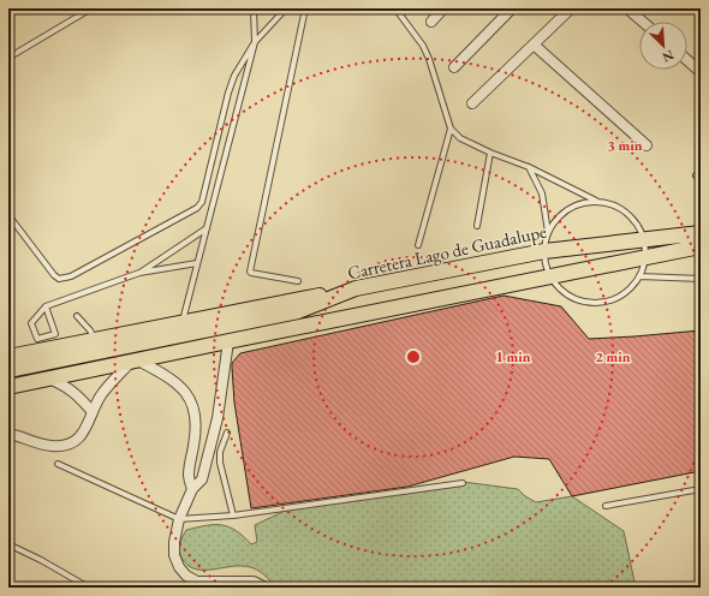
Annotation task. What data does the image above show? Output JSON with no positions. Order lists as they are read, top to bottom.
{
  "streets": {
    "main road": ["Carretera Lago de Guadalupe"]
  },
  "north": "bottom right",
  "rings": ["3 min", "1 min", "2 min"]
}
